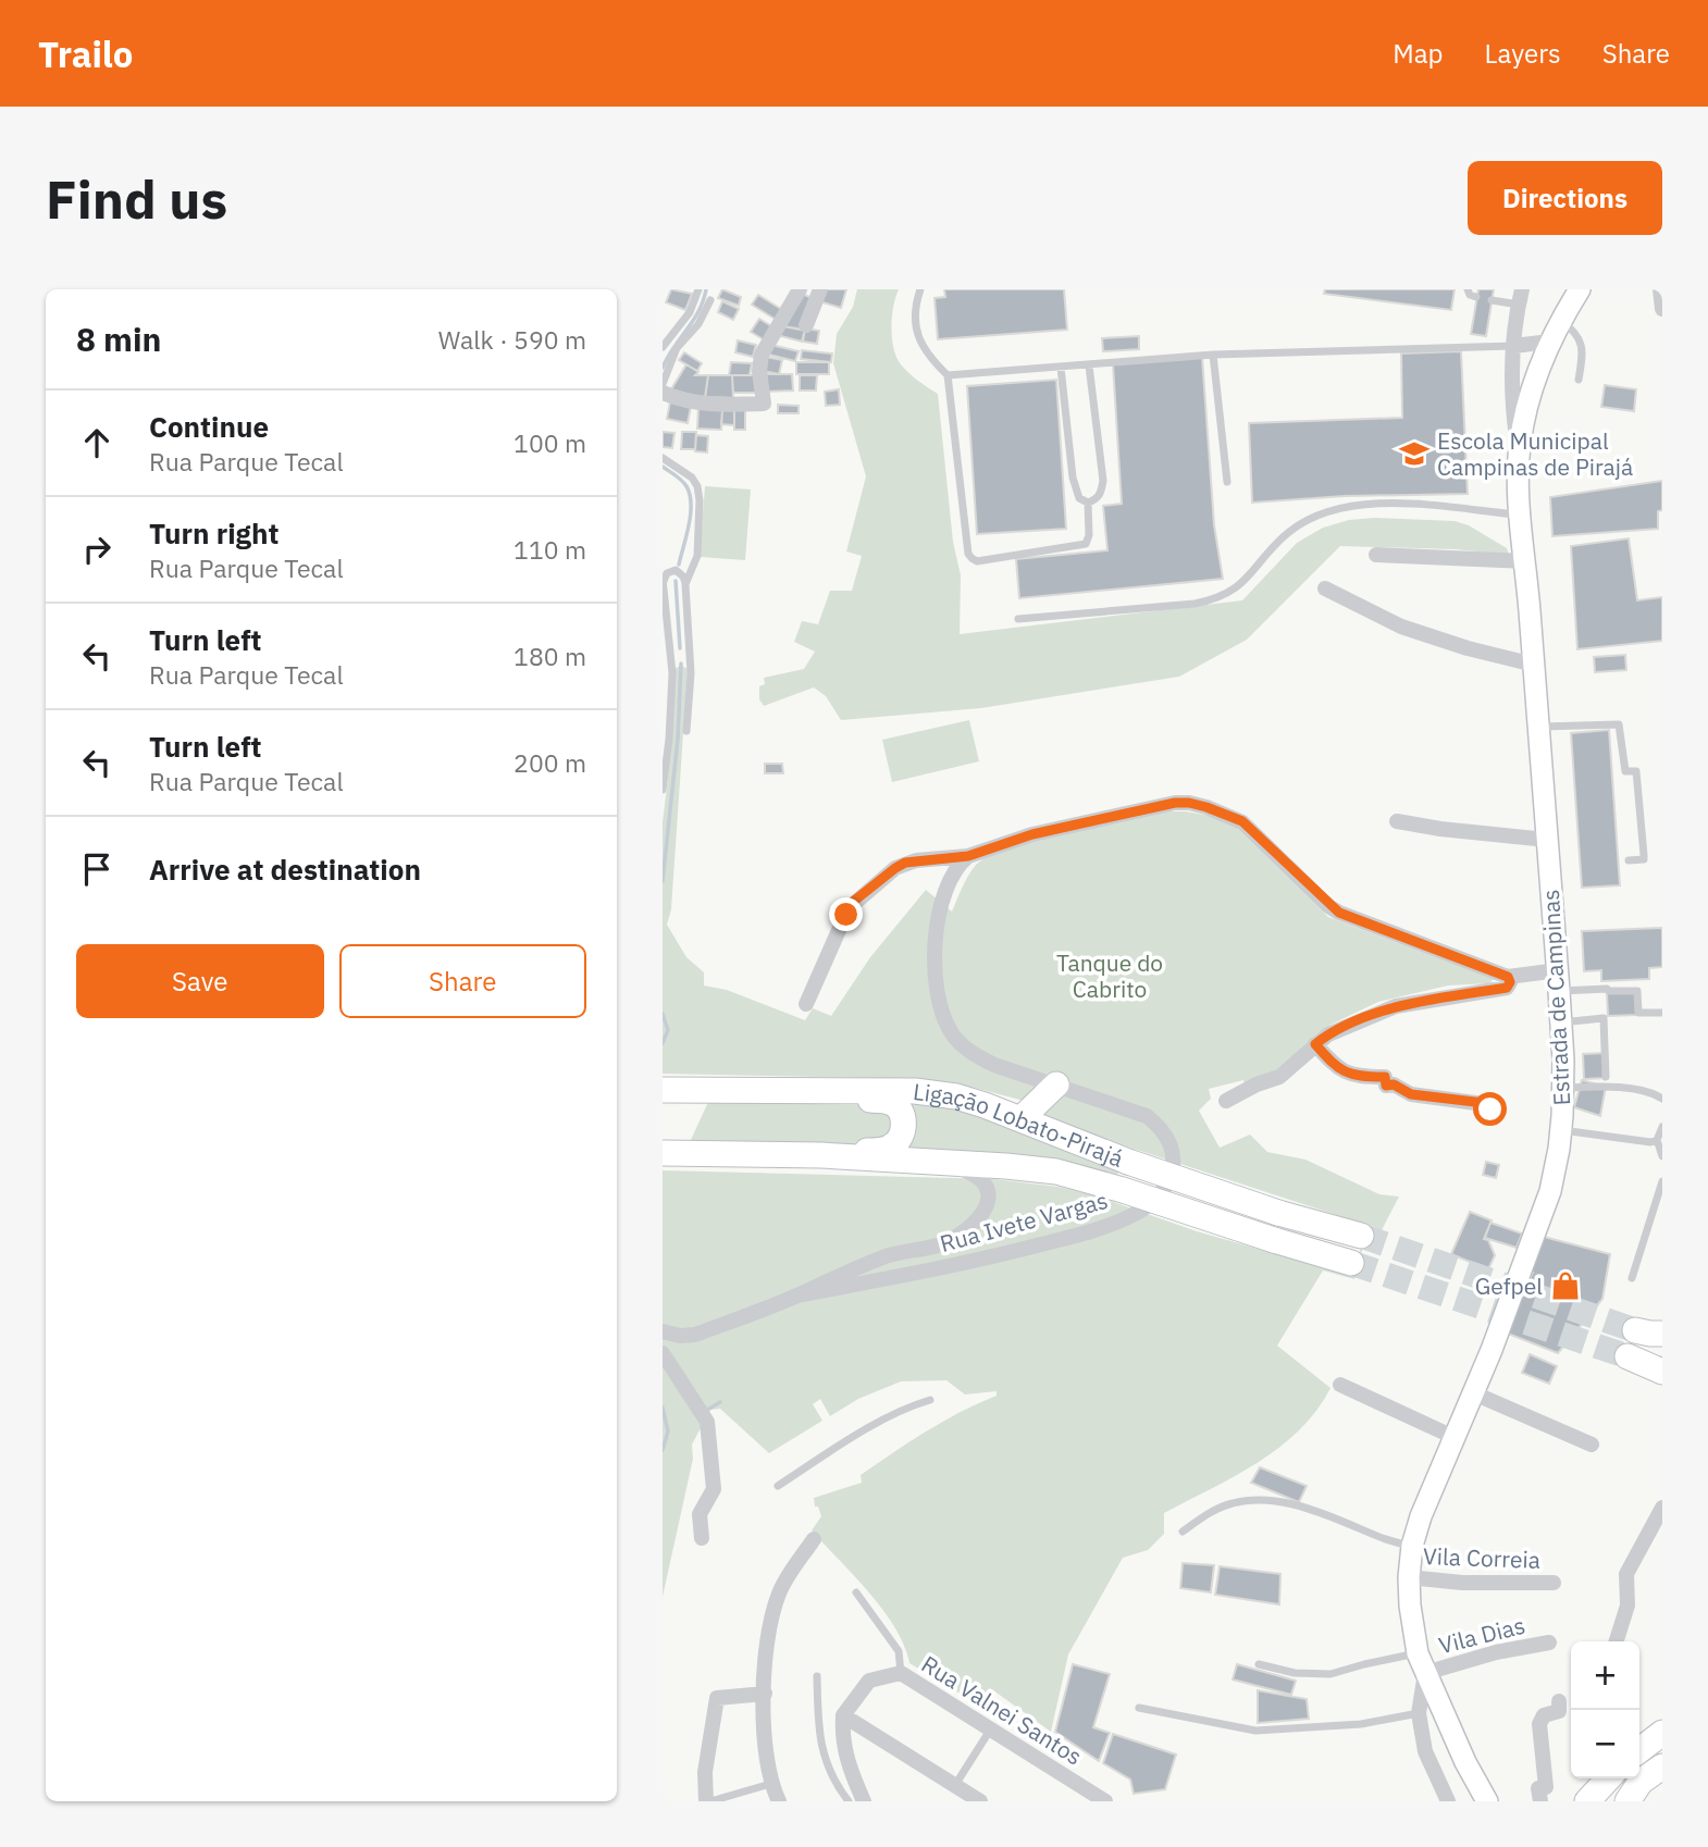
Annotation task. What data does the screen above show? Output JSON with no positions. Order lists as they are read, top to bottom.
{
  "streets": {
    "main road": ["Estrada de Campinas", "Ligação Lobato-Pirajá"],
    "street": [
      "Rua Ivete Vargas",
      "Vila Correia",
      "Vila Dias",
      "Rua Valnei Santos"
    ]
  },
  "crossings": [
    ["Estrada de Campinas", "Vila Correia"],
    ["Estrada de Campinas", "Vila Dias"],
    ["Ligação Lobato-Pirajá", "Rua Ivete Vargas"]
  ],
  "parks": ["Tanque do Cabrito"],
  "places": {
    "school or university": ["Escola Municipal Campinas de Pirajá"],
    "shop": ["Gefpel"]
  },
  "page": {
    "header": "Trailo",
    "nav": ["Map", "Layers", "Share"],
    "buttons": [
      "Directions",
      ["Save", "Share"]
    ],
    "title": "Find us",
    "heading": ["8 min", "Walk · 590 m"],
    "list": [
      ["Continue", "Rua Parque Tecal", "100 m"],
      ["Turn right", "Rua Parque Tecal", "110 m"],
      ["Turn left", "Rua Parque Tecal", "180 m"],
      ["Turn left", "Rua Parque Tecal", "200 m"],
      "Arrive at destination"
    ],
    "map_buttons": ["+", "−"]
  }
}
